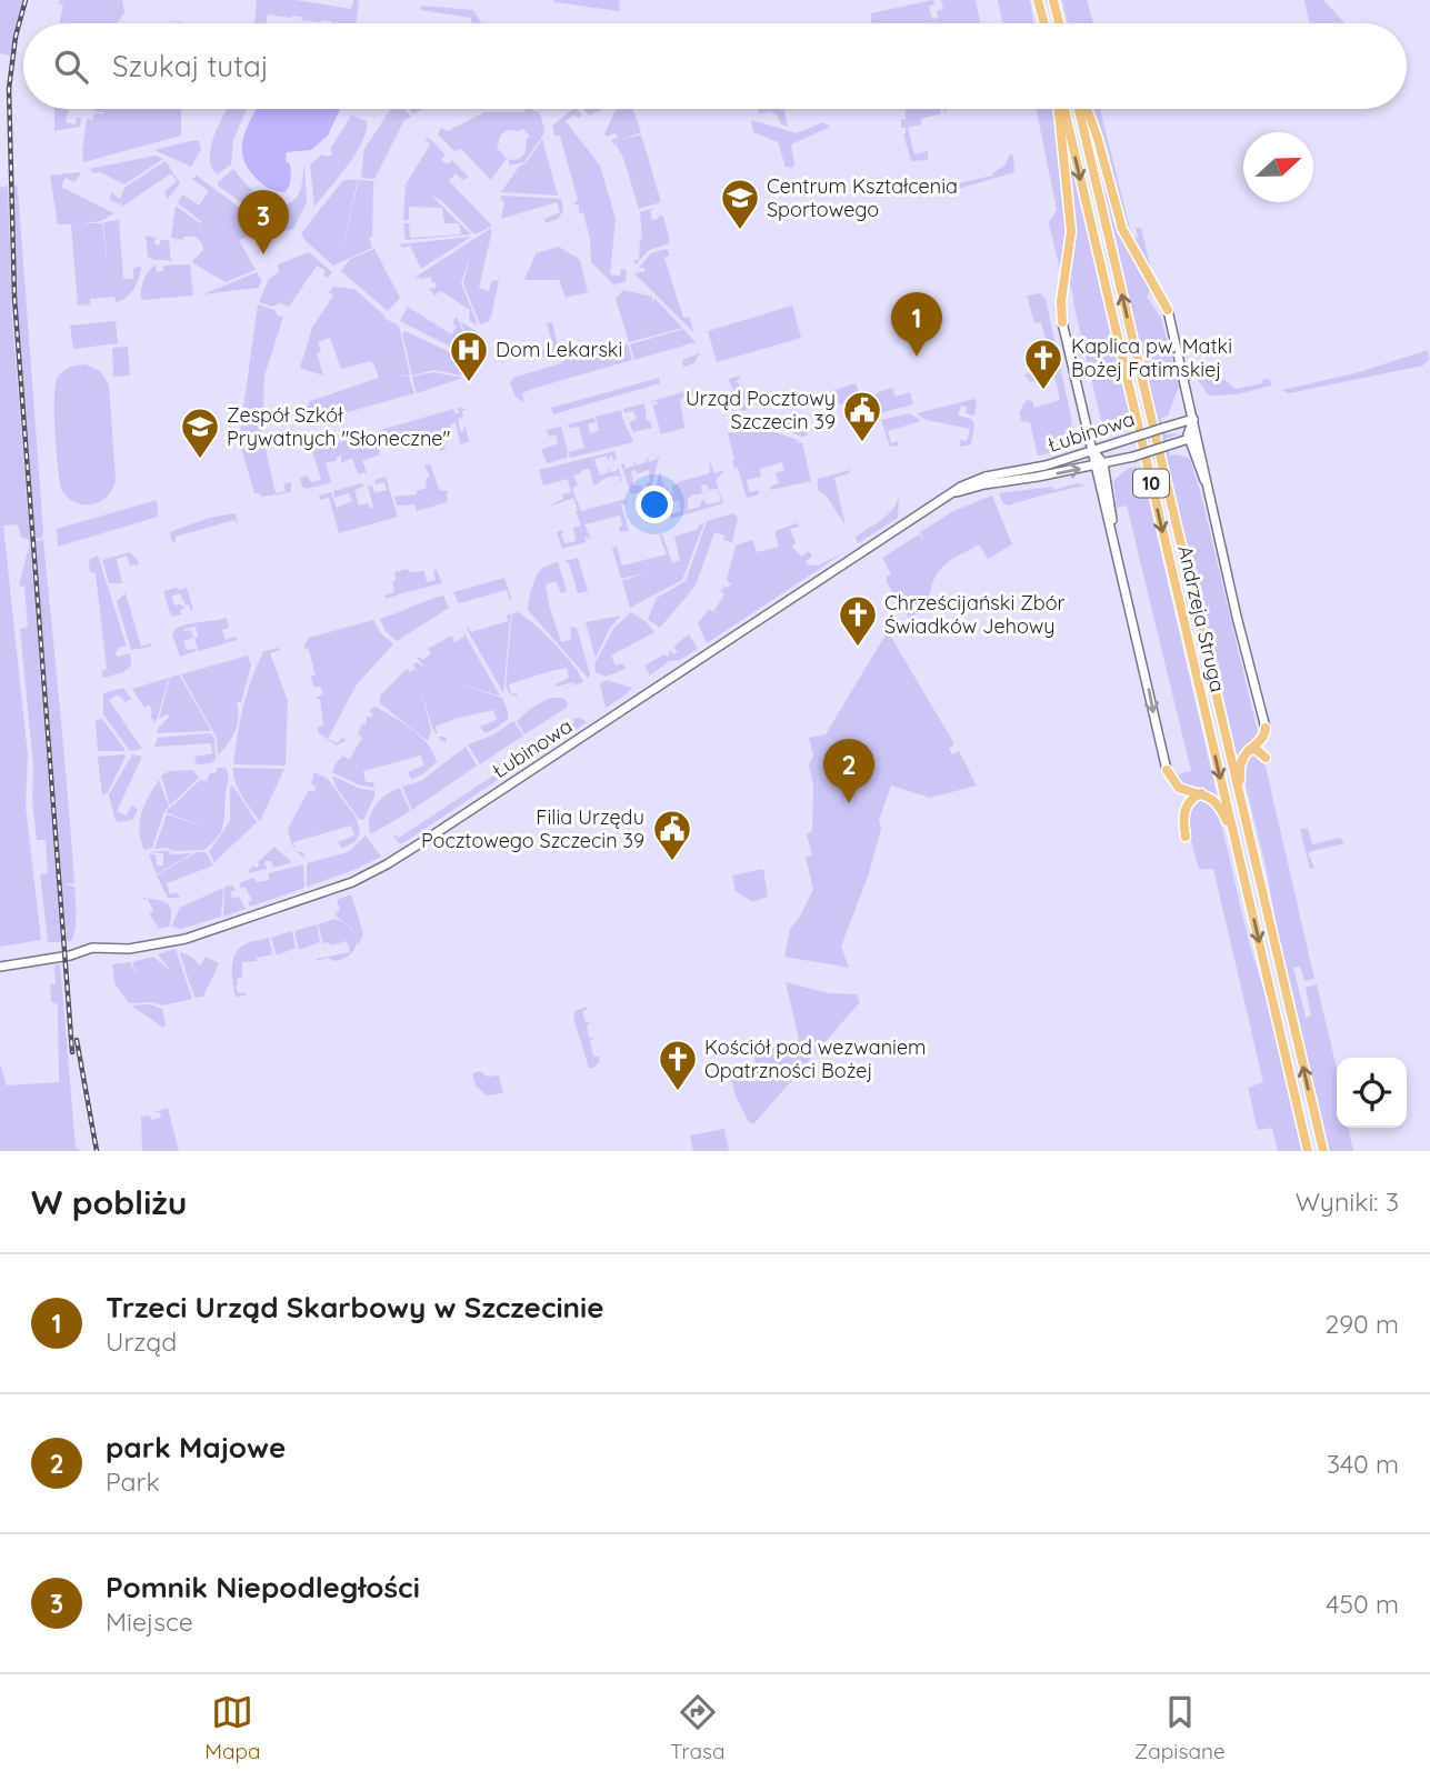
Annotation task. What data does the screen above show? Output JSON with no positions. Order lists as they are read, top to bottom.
{
  "streets": {
    "main road": ["10", "Andrzeja Struga"],
    "street": ["Łubinowa"]
  },
  "crossings": [
    ["Łubinowa", "Andrzeja Struga"]
  ],
  "places": {
    "school or university": ["Centrum Kształcenia Sportowego", "Zespół Szkół Prywatnych \"Słoneczne\""],
    "hospital": ["Dom Lekarski"],
    "church": ["Kaplica pw. Matki Bożej Fatimskiej", "Chrześcijański Zbór Świadków Jehowy", "Kościół pod wezwaniem Opatrzności Bożej"],
    "public building": ["Urząd Pocztowy Szczecin 39", "Filia Urzędu Pocztowego Szczecin 39"]
  },
  "north": "right",
  "page": {
    "search": "Szukaj tutaj",
    "pins": ["3", "1", "2"],
    "heading": ["W pobliżu", "Wyniki: 3"],
    "list": [
      {
        "mark": "1",
        "name": "Trzeci Urząd Skarbowy w Szczecinie",
        "note": "Urząd",
        "value": "290 m"
      },
      {
        "mark": "2",
        "name": "park Majowe",
        "note": "Park",
        "value": "340 m"
      },
      {
        "mark": "3",
        "name": "Pomnik Niepodległości",
        "note": "Miejsce",
        "value": "450 m"
      }
    ],
    "nav": ["Mapa", "Trasa", "Zapisane"]
  }
}
